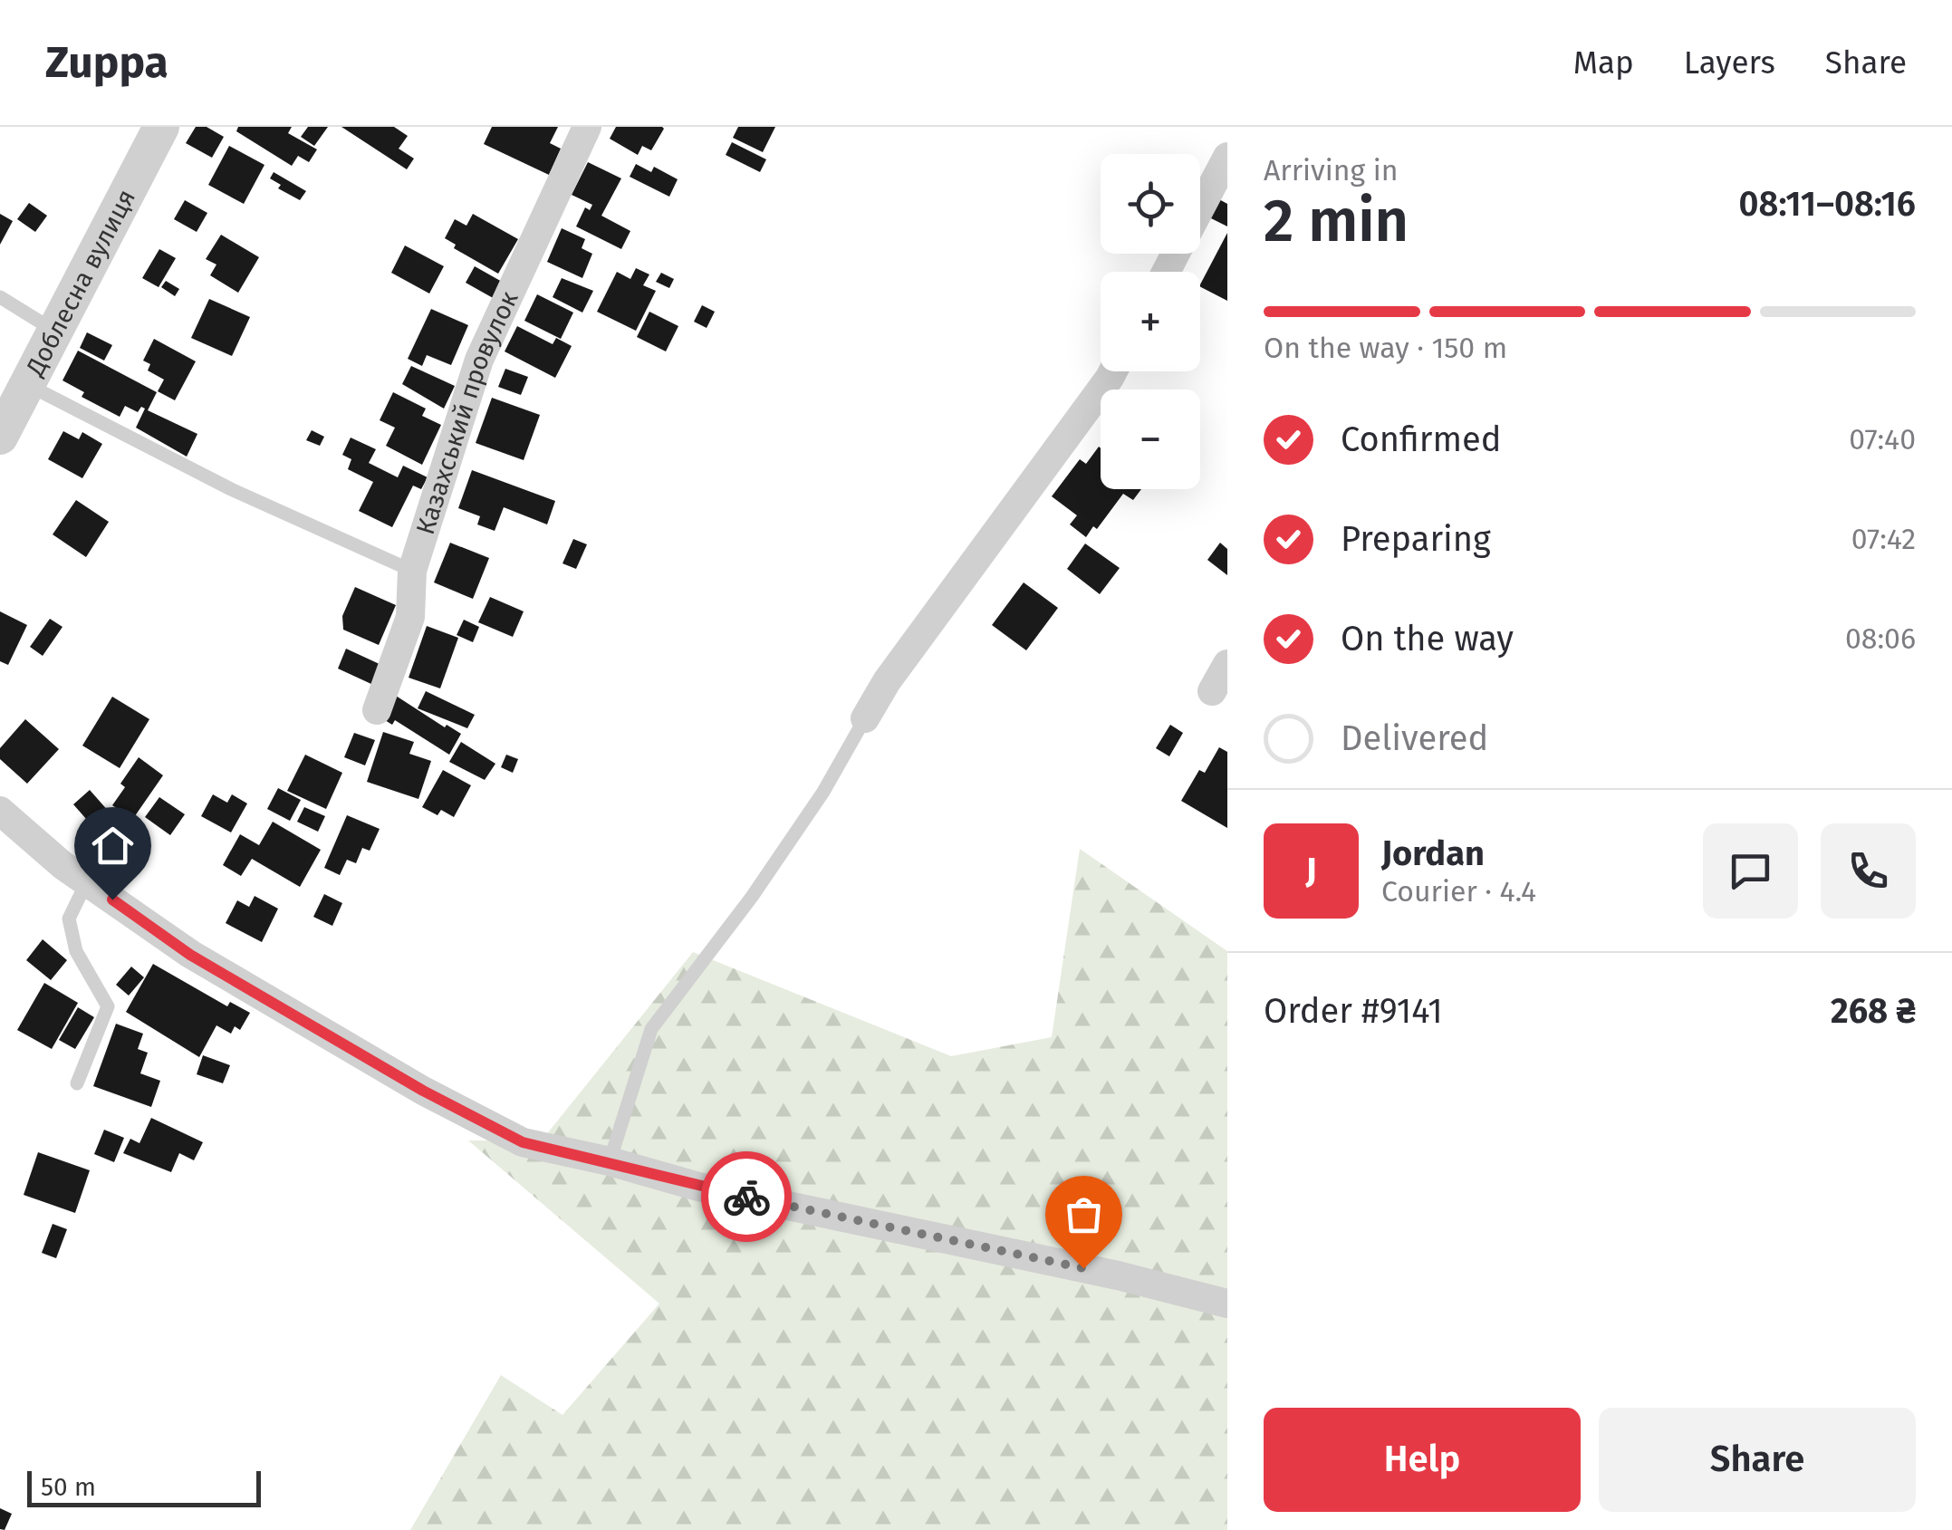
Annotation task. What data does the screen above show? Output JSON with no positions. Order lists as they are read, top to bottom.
{
  "streets": {
    "street": ["Доблесна вулиця", "Казахський провулок"]
  },
  "scale_bar": "50 m",
  "page": {
    "header": "Zuppa",
    "nav": ["Map", "Layers", "Share"],
    "heading": ["2 min", "Arriving in", "08:11–08:16"],
    "panel": [
      "Jordan",
      "Courier · 4.4",
      "Order #9141",
      "268 ₴"
    ],
    "map_buttons": ["+", "−"],
    "bar": "On the way · 150 m",
    "list": [
      ["Confirmed", "07:40"],
      ["Preparing", "07:42"],
      ["On the way", "08:06"],
      "Delivered"
    ],
    "round": "J",
    "buttons": ["Help", "Share"],
    "scale": "50 m"
  }
}
